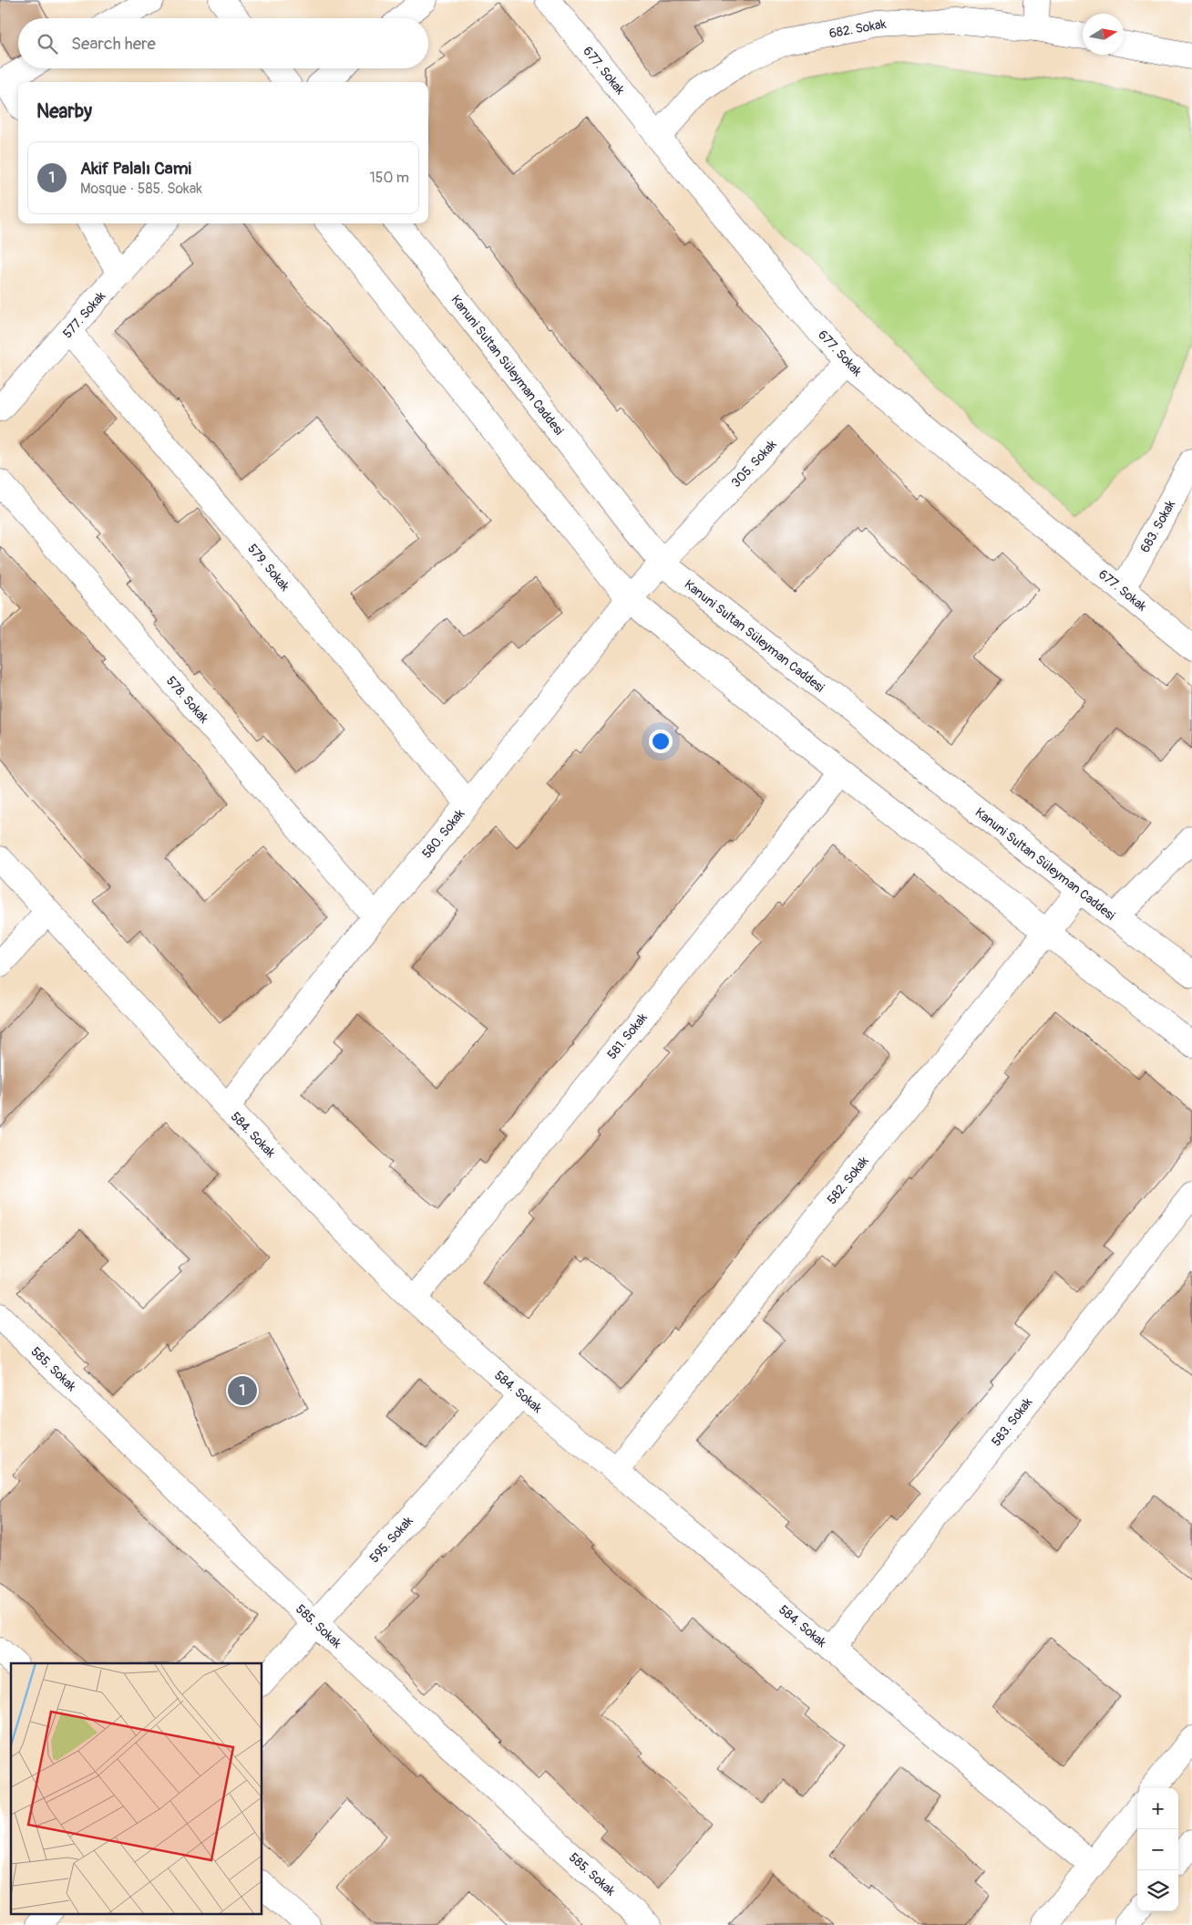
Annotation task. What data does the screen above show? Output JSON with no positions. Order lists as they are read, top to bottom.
{
  "streets": {
    "street": [
      "682. Sokak",
      "677. Sokak",
      "577. Sokak",
      "Kanuni Sultan Süleyman Caddesi",
      "305. Sokak",
      "683. Sokak",
      "579. Sokak",
      "578. Sokak",
      "580. Sokak",
      "581. Sokak",
      "584. Sokak",
      "582. Sokak",
      "585. Sokak",
      "583. Sokak",
      "595. Sokak"
    ]
  },
  "crossings": [
    ["682. Sokak", "677. Sokak"],
    ["677. Sokak", "305. Sokak"],
    ["677. Sokak", "683. Sokak"],
    ["577. Sokak", "579. Sokak"],
    ["Kanuni Sultan Süleyman Caddesi", "305. Sokak"],
    ["Kanuni Sultan Süleyman Caddesi", "580. Sokak"],
    ["Kanuni Sultan Süleyman Caddesi", "582. Sokak"],
    ["305. Sokak", "580. Sokak"],
    ["579. Sokak", "580. Sokak"],
    ["578. Sokak", "580. Sokak"],
    ["580. Sokak", "584. Sokak"],
    ["581. Sokak", "584. Sokak"],
    ["584. Sokak", "582. Sokak"],
    ["584. Sokak", "583. Sokak"],
    ["584. Sokak", "595. Sokak"],
    ["585. Sokak", "595. Sokak"]
  ],
  "north": "right",
  "page": {
    "search": "Search here",
    "heading": "Nearby",
    "list": [
      {
        "mark": "1",
        "name": "Akif Palalı Cami",
        "note": "Mosque · 585. Sokak",
        "value": "150 m"
      }
    ],
    "pins": "1",
    "map_buttons": ["+", "−"]
  }
}
